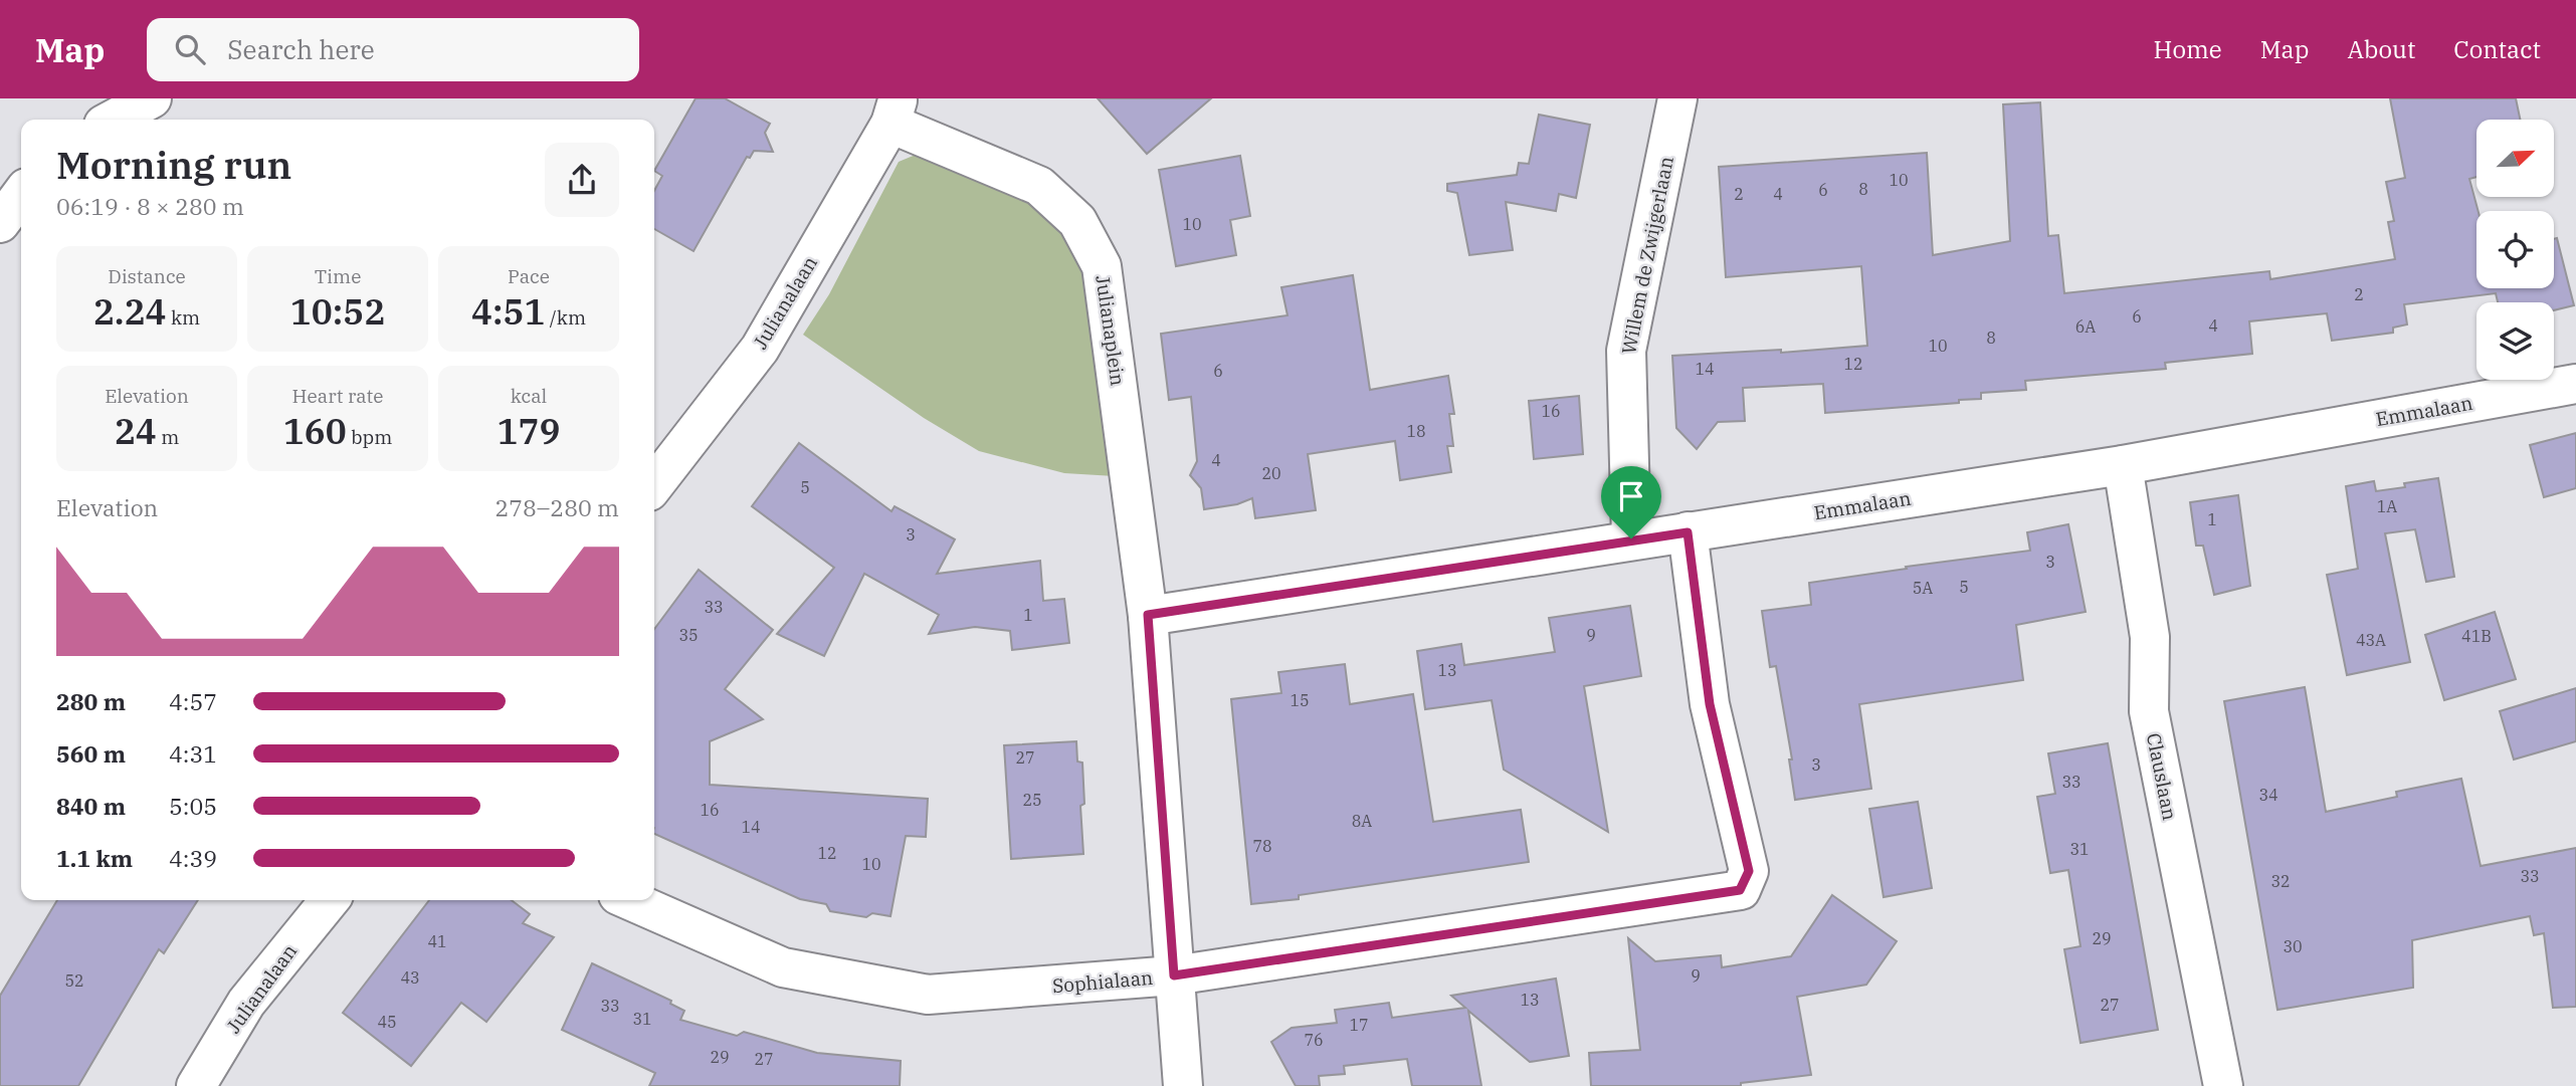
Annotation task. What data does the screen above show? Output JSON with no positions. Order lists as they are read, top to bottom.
{
  "streets": {
    "street": [
      "Willem de Zwijgerlaan",
      "Julianalaan",
      "Julianaplein",
      "Emmalaan",
      "Clauslaan",
      "Sophialaan"
    ]
  },
  "crossings": [
    ["Willem de Zwijgerlaan", "Emmalaan"],
    ["Julianalaan", "Julianaplein"],
    ["Julianaplein", "Emmalaan"],
    ["Julianaplein", "Sophialaan"],
    ["Emmalaan", "Clauslaan"],
    ["Emmalaan", "Sophialaan"]
  ],
  "house_numbers": [
    "10",
    "8",
    "6",
    "2",
    "4",
    "10",
    "2",
    "6",
    "4",
    "6A",
    "8",
    "10",
    "12",
    "14",
    "6",
    "16",
    "18",
    "4",
    "20",
    "5",
    "1A",
    "1",
    "3",
    "3",
    "5",
    "5A",
    "33",
    "1",
    "35",
    "9",
    "41B",
    "43A",
    "13",
    "15",
    "27",
    "3",
    "33",
    "34",
    "25",
    "16",
    "8A",
    "14",
    "78",
    "31",
    "12",
    "10",
    "33",
    "32",
    "29",
    "41",
    "30",
    "9",
    "43",
    "52",
    "13",
    "27",
    "33",
    "31",
    "45",
    "17",
    "76",
    "29",
    "27"
  ],
  "north": "top right",
  "page": {
    "header": "Map",
    "search": "Search here",
    "nav": [
      "Home",
      "Map",
      "About",
      "Contact"
    ],
    "heading": ["Morning run", "06:19 · 8 × 280 m"],
    "stats": [
      ["Distance", "2.24 km"],
      ["Time", "10:52"],
      ["Pace", "4:51 /km"],
      ["Elevation", "24 m"],
      ["Heart rate", "160 bpm"],
      ["kcal", "179"]
    ],
    "chart": ["Elevation", "278–280 m"],
    "list": [
      {
        "name": "280 m",
        "note": "4:57"
      },
      {
        "name": "560 m",
        "note": "4:31"
      },
      {
        "name": "840 m",
        "note": "5:05"
      },
      {
        "name": "1.1 km",
        "note": "4:39"
      }
    ]
  }
}
